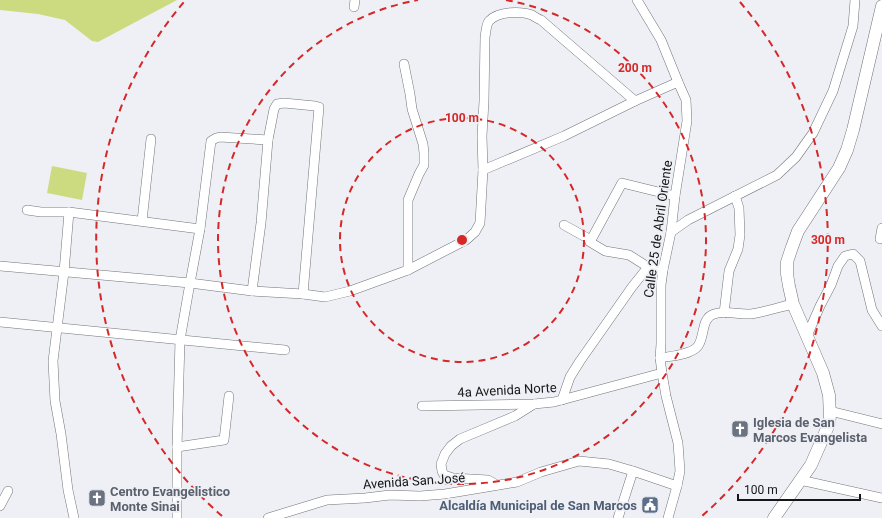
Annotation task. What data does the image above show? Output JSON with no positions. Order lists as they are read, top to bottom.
{
  "streets": {
    "street": ["Calle 25 de Abril Oriente", "4a Avenida Norte", "Avenida San José"]
  },
  "crossings": [
    ["Calle 25 de Abril Oriente", "4a Avenida Norte"],
    ["Calle 25 de Abril Oriente", "Avenida San José"]
  ],
  "places": {
    "church": ["Iglesia de San Marcos Evangelista", "Centro Evangelistico Monte Sinai"],
    "public building": ["Alcaldía Municipal de San Marcos"]
  },
  "scale_bar": "100 m",
  "rings": ["200 m", "100 m", "300 m"]
}
